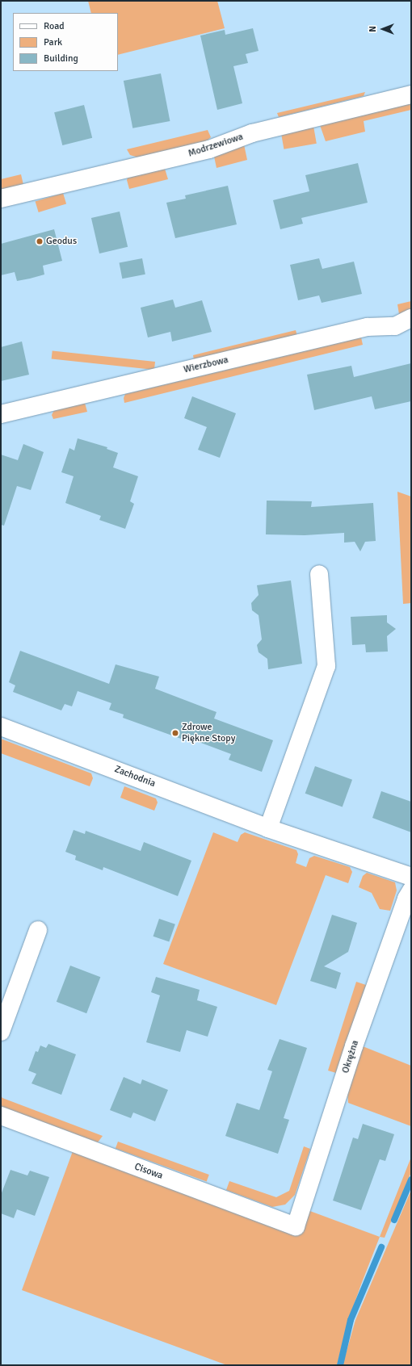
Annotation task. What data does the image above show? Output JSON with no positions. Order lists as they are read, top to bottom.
{
  "streets": {
    "street": [
      "Modrzewiowa",
      "Wierzbowa",
      "Zachodnia",
      "Okrężna",
      "Cisowa"
    ]
  },
  "crossings": [
    ["Okrężna", "Cisowa"]
  ],
  "places": ["Geodus", "Zdrowe Piękne Stopy"],
  "legend": ["Road", "Park", "Building"],
  "north": "left"
}
